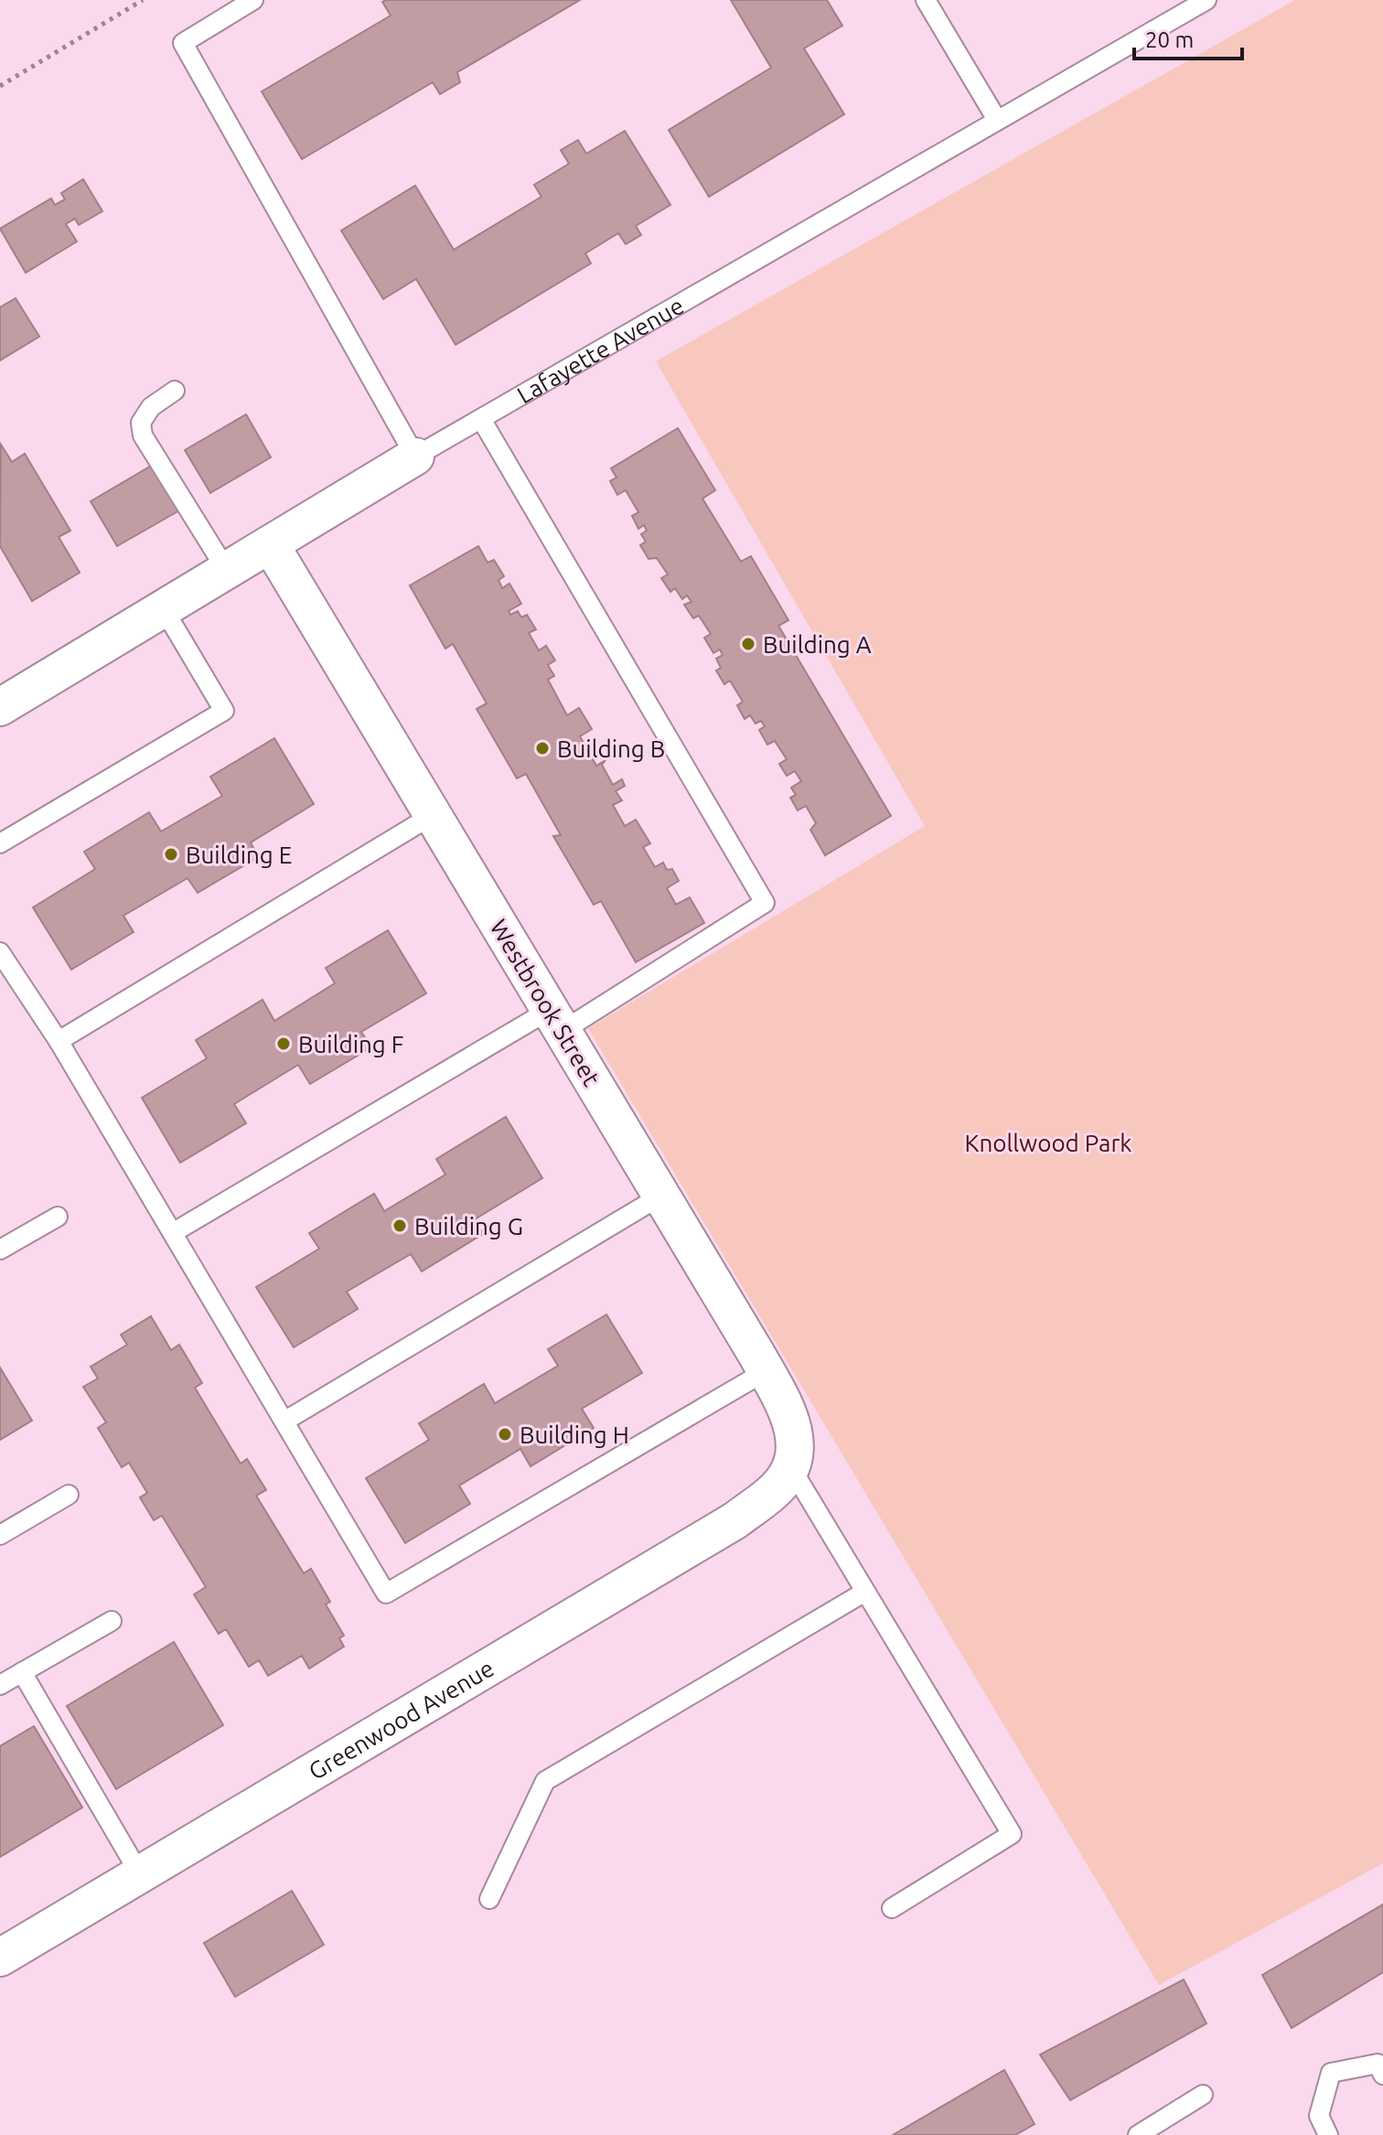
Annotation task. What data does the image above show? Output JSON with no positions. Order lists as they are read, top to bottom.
{
  "streets": {
    "street": ["Lafayette Avenue", "Westbrook Street", "Greenwood Avenue"]
  },
  "crossings": [
    ["Lafayette Avenue", "Westbrook Street"],
    ["Westbrook Street", "Greenwood Avenue"]
  ],
  "parks": ["Knollwood Park"],
  "places": [
    "Building A",
    "Building B",
    "Building E",
    "Building F",
    "Building G",
    "Building H"
  ],
  "scale_bar": "20 m"
}
